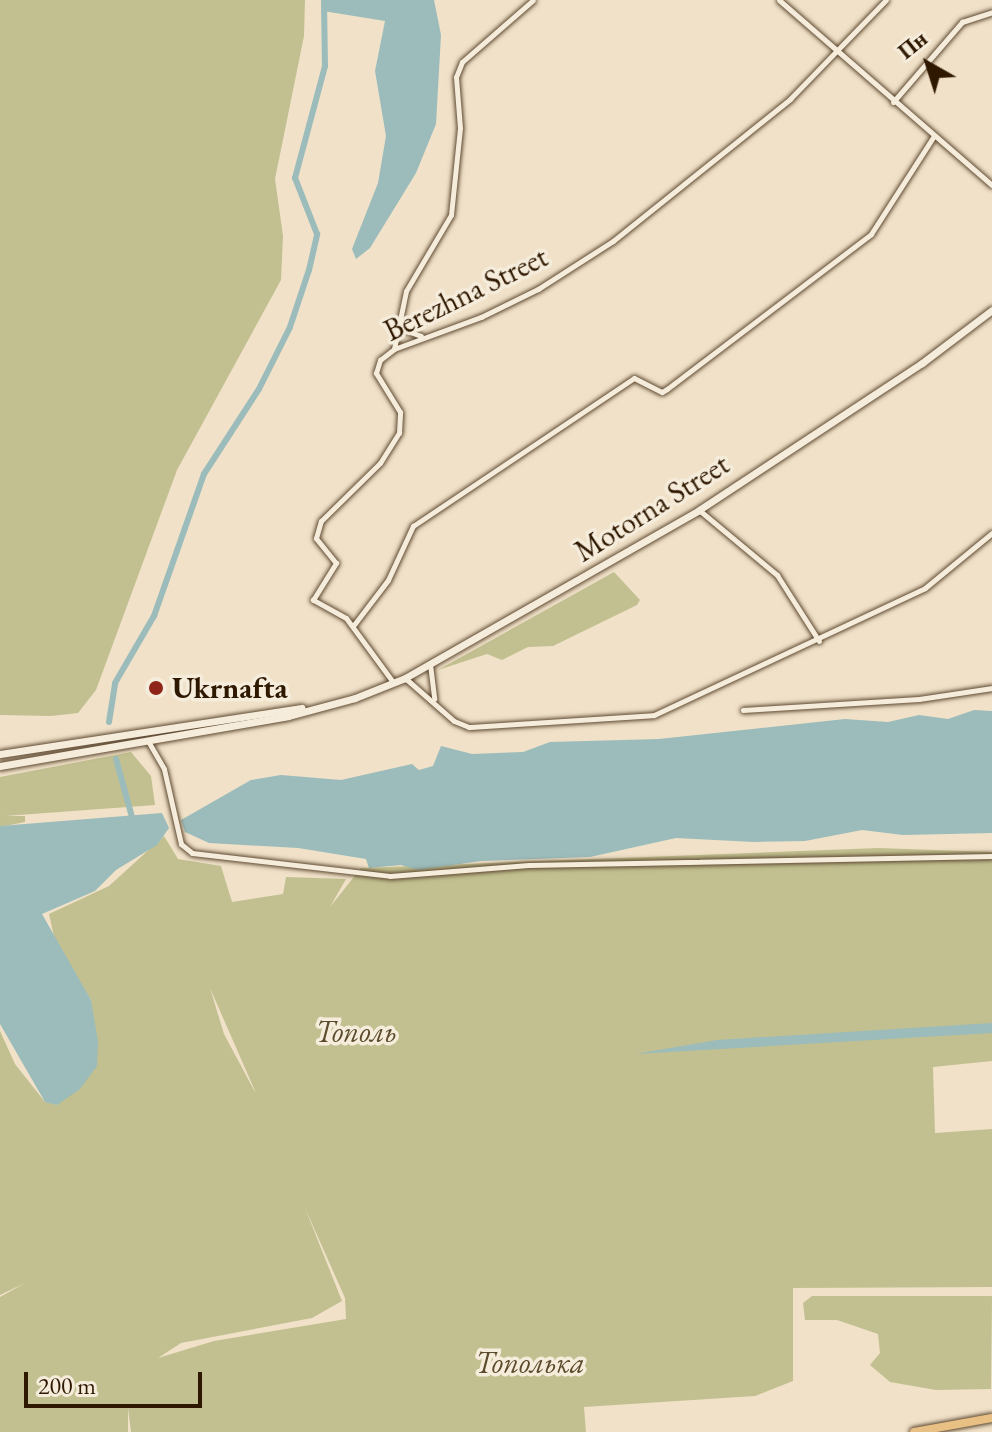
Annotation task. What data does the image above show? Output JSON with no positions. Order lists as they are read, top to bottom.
{
  "streets": {
    "street": ["Berezhna Street", "Motorna Street"]
  },
  "crossings": [
    ["Berezhna Street", "Motorna Street"]
  ],
  "parks": ["Тополь", "Тополька"],
  "places": ["Ukrnafta"],
  "scale_bar": "200 m",
  "north": "top left"
}
